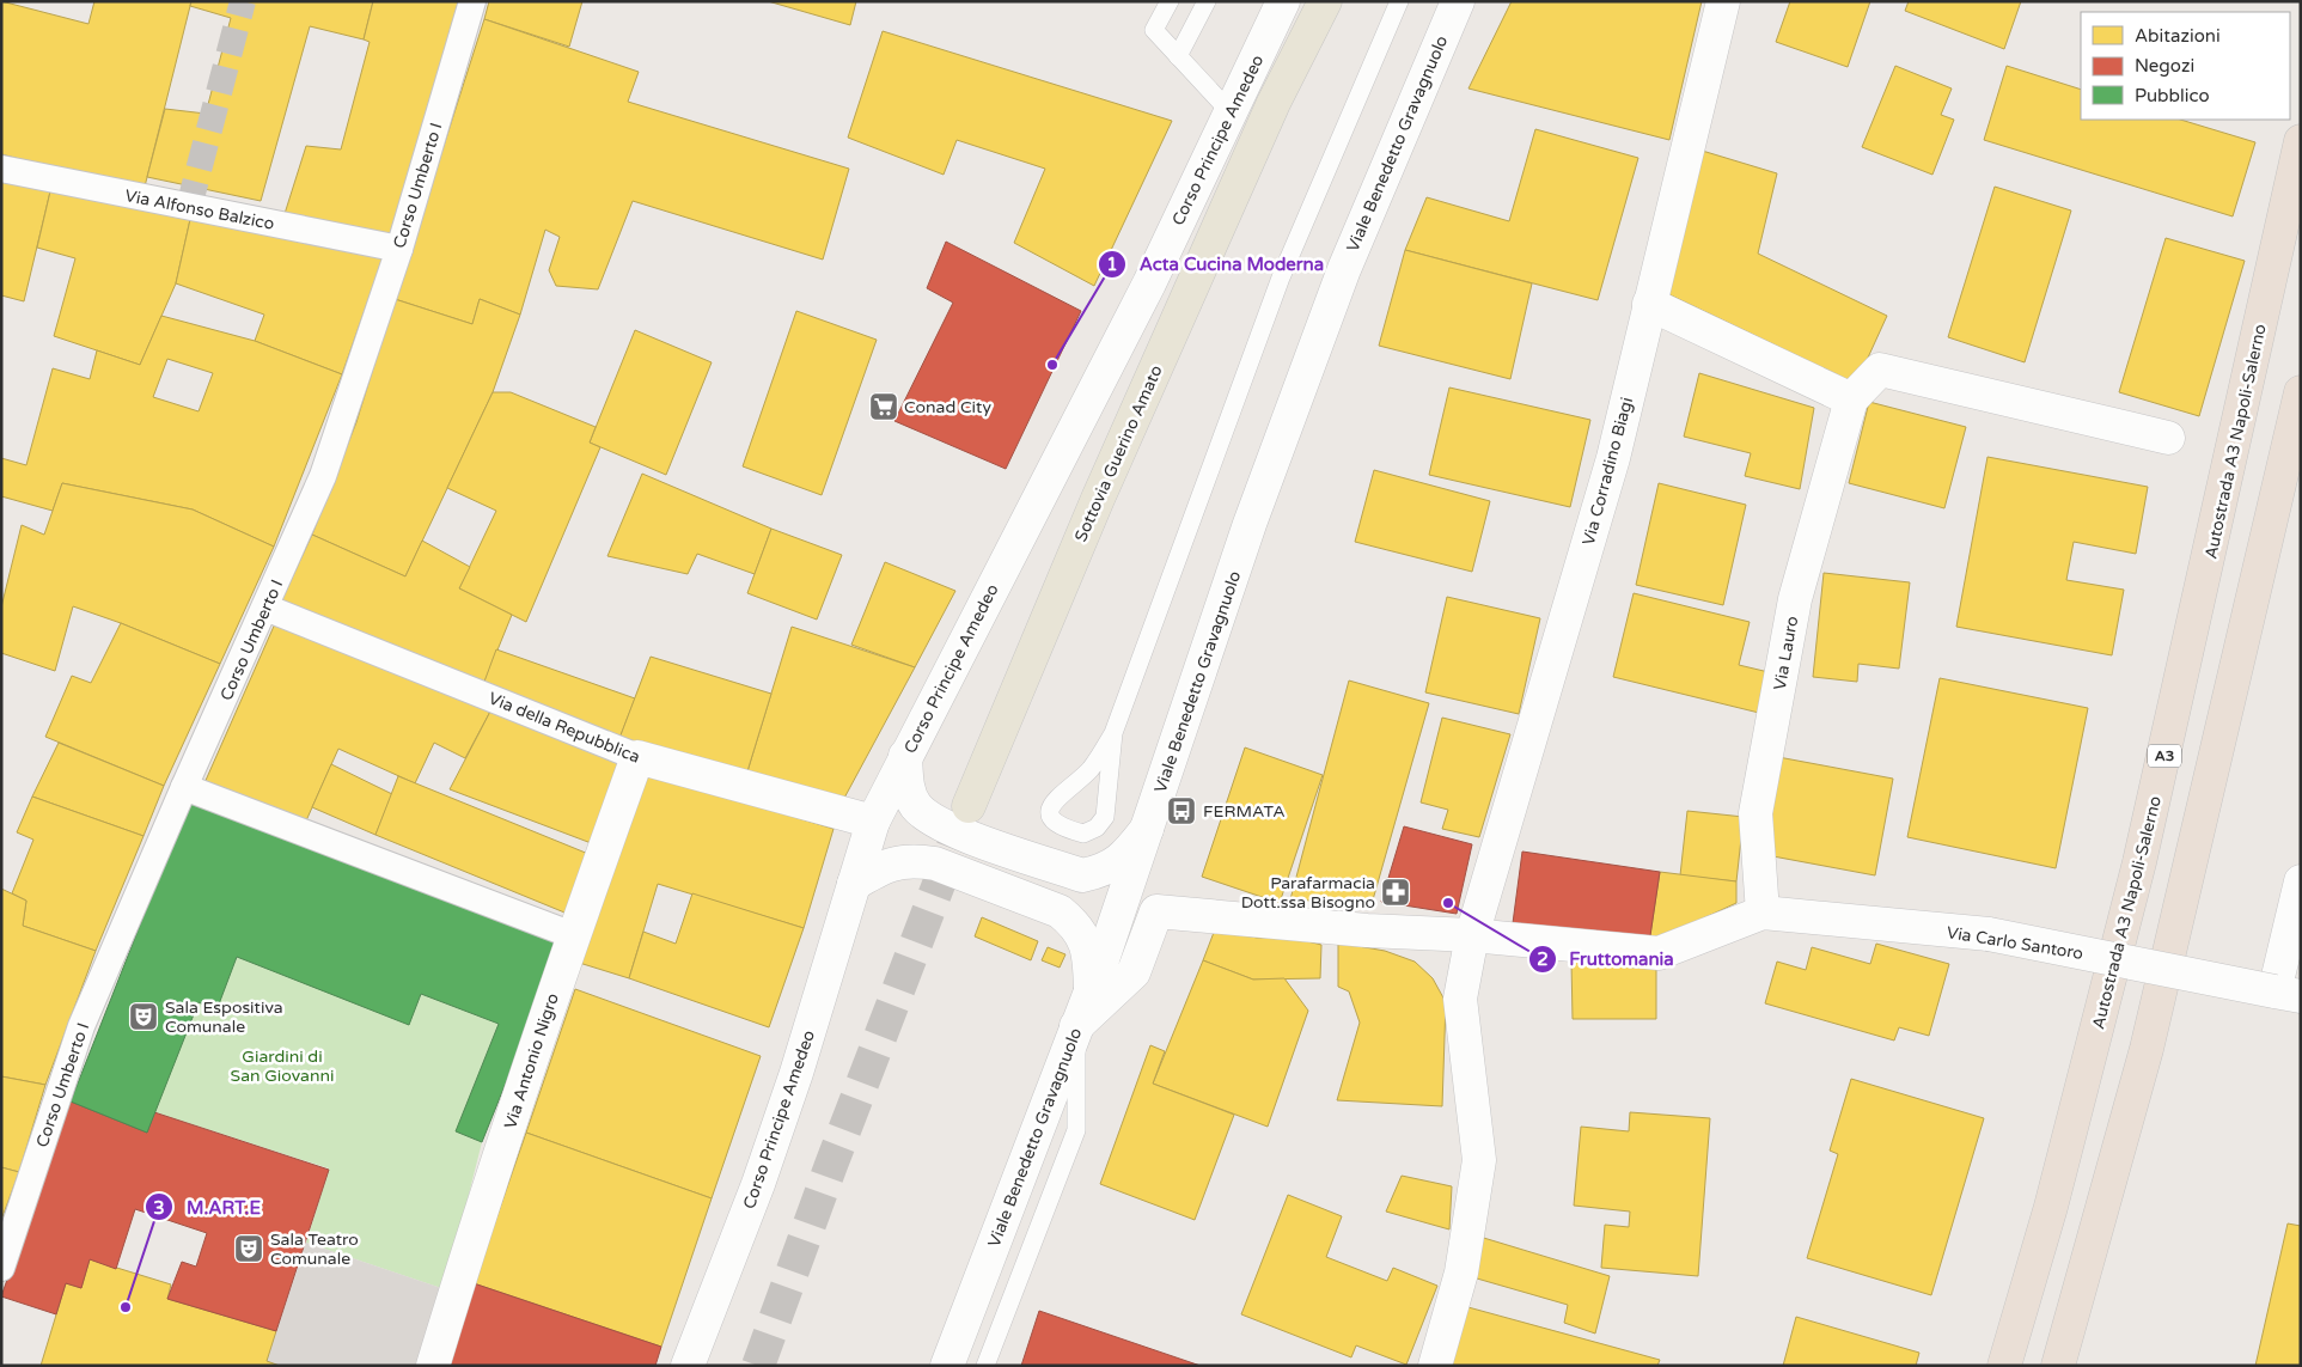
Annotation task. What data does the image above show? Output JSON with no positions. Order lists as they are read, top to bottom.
{
  "streets": {
    "highway": ["Autostrada A3 Napoli-Salerno", "A3"],
    "main road": ["Sottovia Guerino Amato"],
    "street": [
      "Corso Principe Amedeo",
      "Viale Benedetto Gravagnuolo",
      "Corso Umberto I",
      "Via Alfonso Balzico",
      "Via Corradino Biagi",
      "Via Lauro",
      "Via della Repubblica",
      "Via Carlo Santoro",
      "Via Antonio Nigro"
    ]
  },
  "crossings": [
    ["Corso Principe Amedeo", "Via della Repubblica"],
    ["Corso Umberto I", "Via Alfonso Balzico"],
    ["Corso Umberto I", "Via della Repubblica"],
    ["Via Lauro", "Via Carlo Santoro"],
    ["Via della Repubblica", "Via Antonio Nigro"]
  ],
  "parks": ["Giardini di San Giovanni"],
  "places": {
    "other": ["Acta Cucina Moderna", "Fruttomania", "M.ART.E"],
    "supermarket": ["Conad City"],
    "bus stop": ["FERMATA"],
    "pharmacy": ["Parafarmacia Dott.ssa Bisogno"],
    "theatre": ["Sala Espositiva Comunale", "Sala Teatro Comunale"]
  },
  "legend": ["Abitazioni", "Negozi", "Pubblico"]
}
